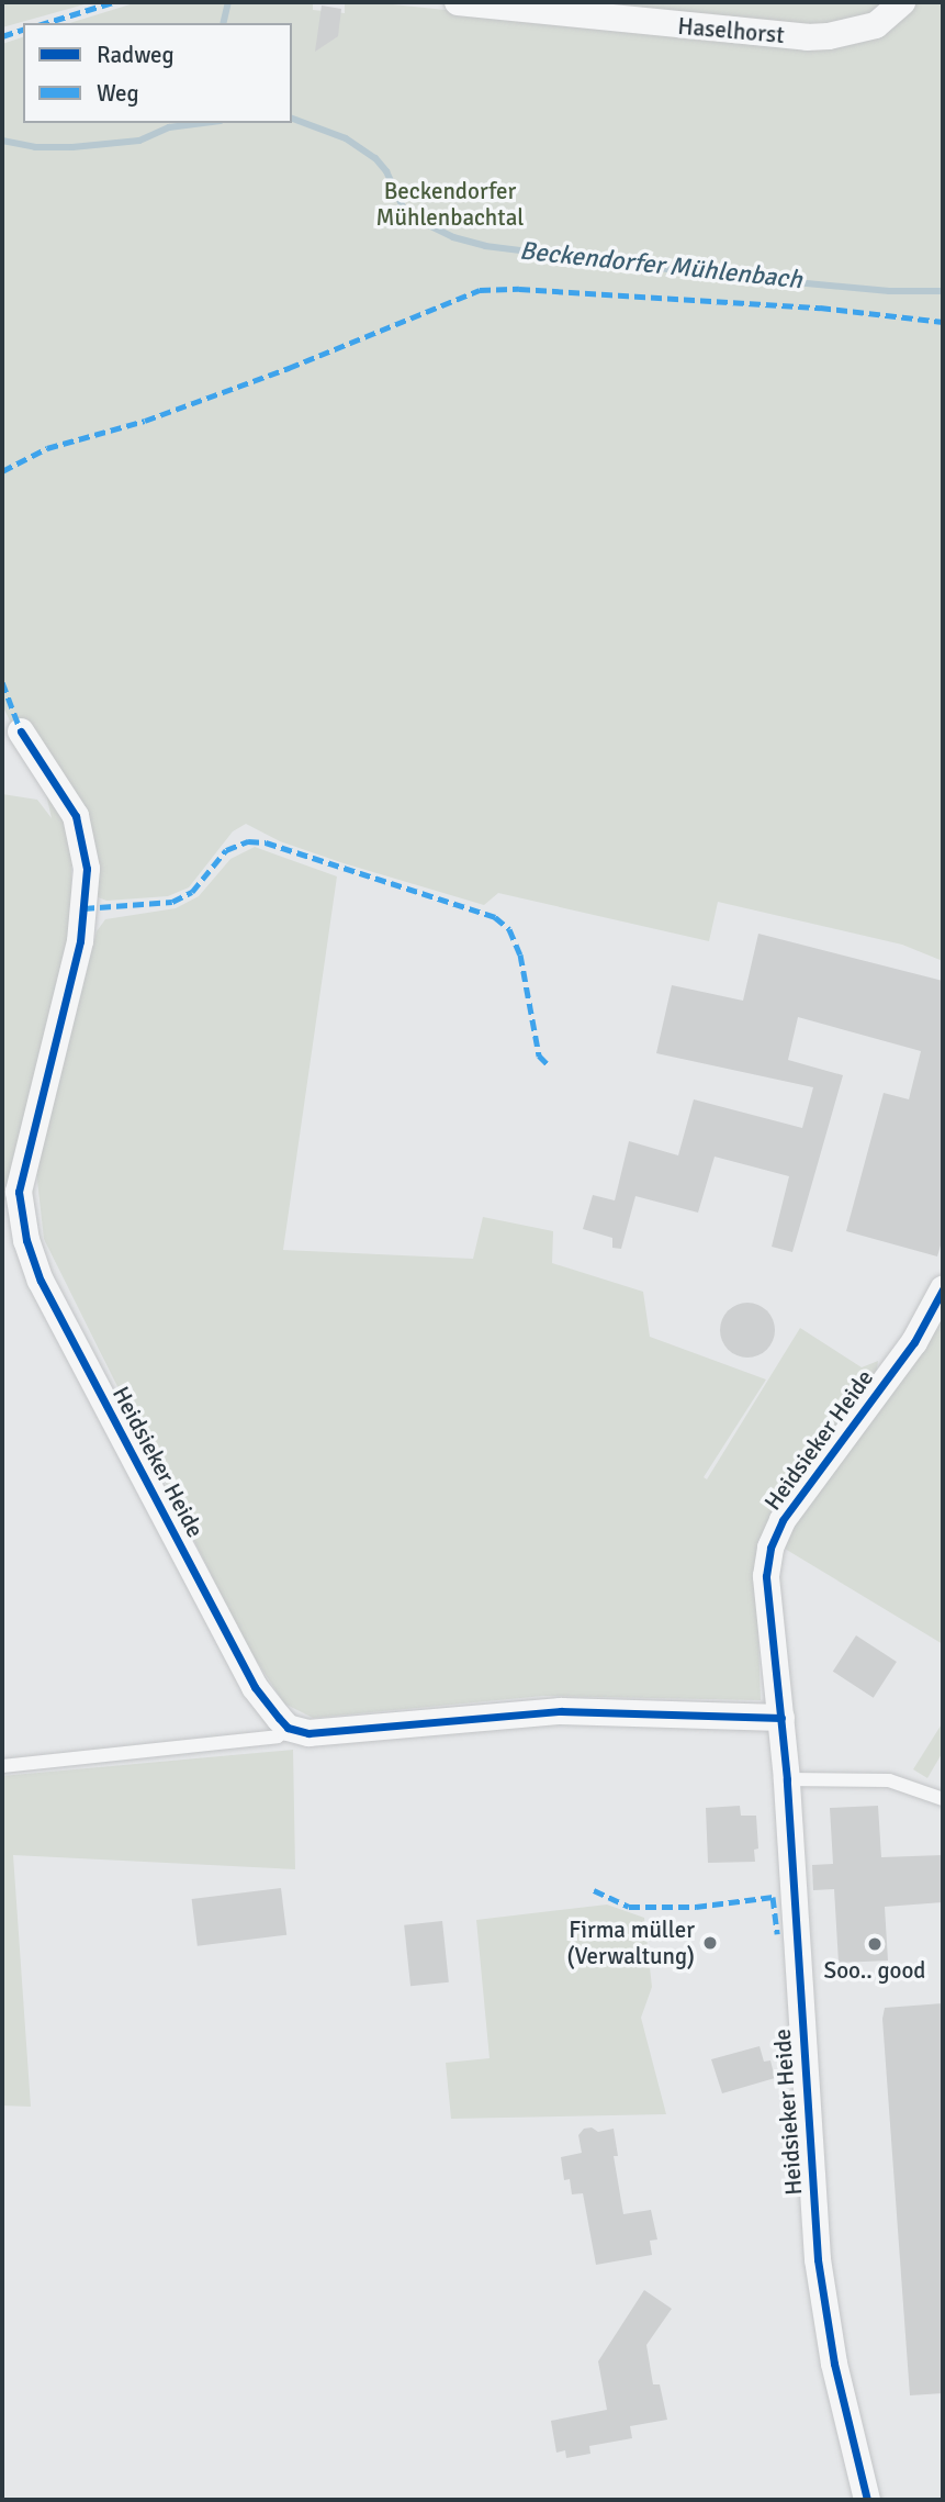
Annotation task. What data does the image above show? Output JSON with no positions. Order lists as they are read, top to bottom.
{
  "streets": {
    "street": ["Haselhorst", "Heidsieker Heide"]
  },
  "water": ["Beckendorfer Mühlenbach"],
  "parks": ["Beckendorfer Mühlenbachtal"],
  "places": ["Firma müller (Verwaltung)", "Soo.. good"],
  "legend": ["Radweg", "Weg"]
}
